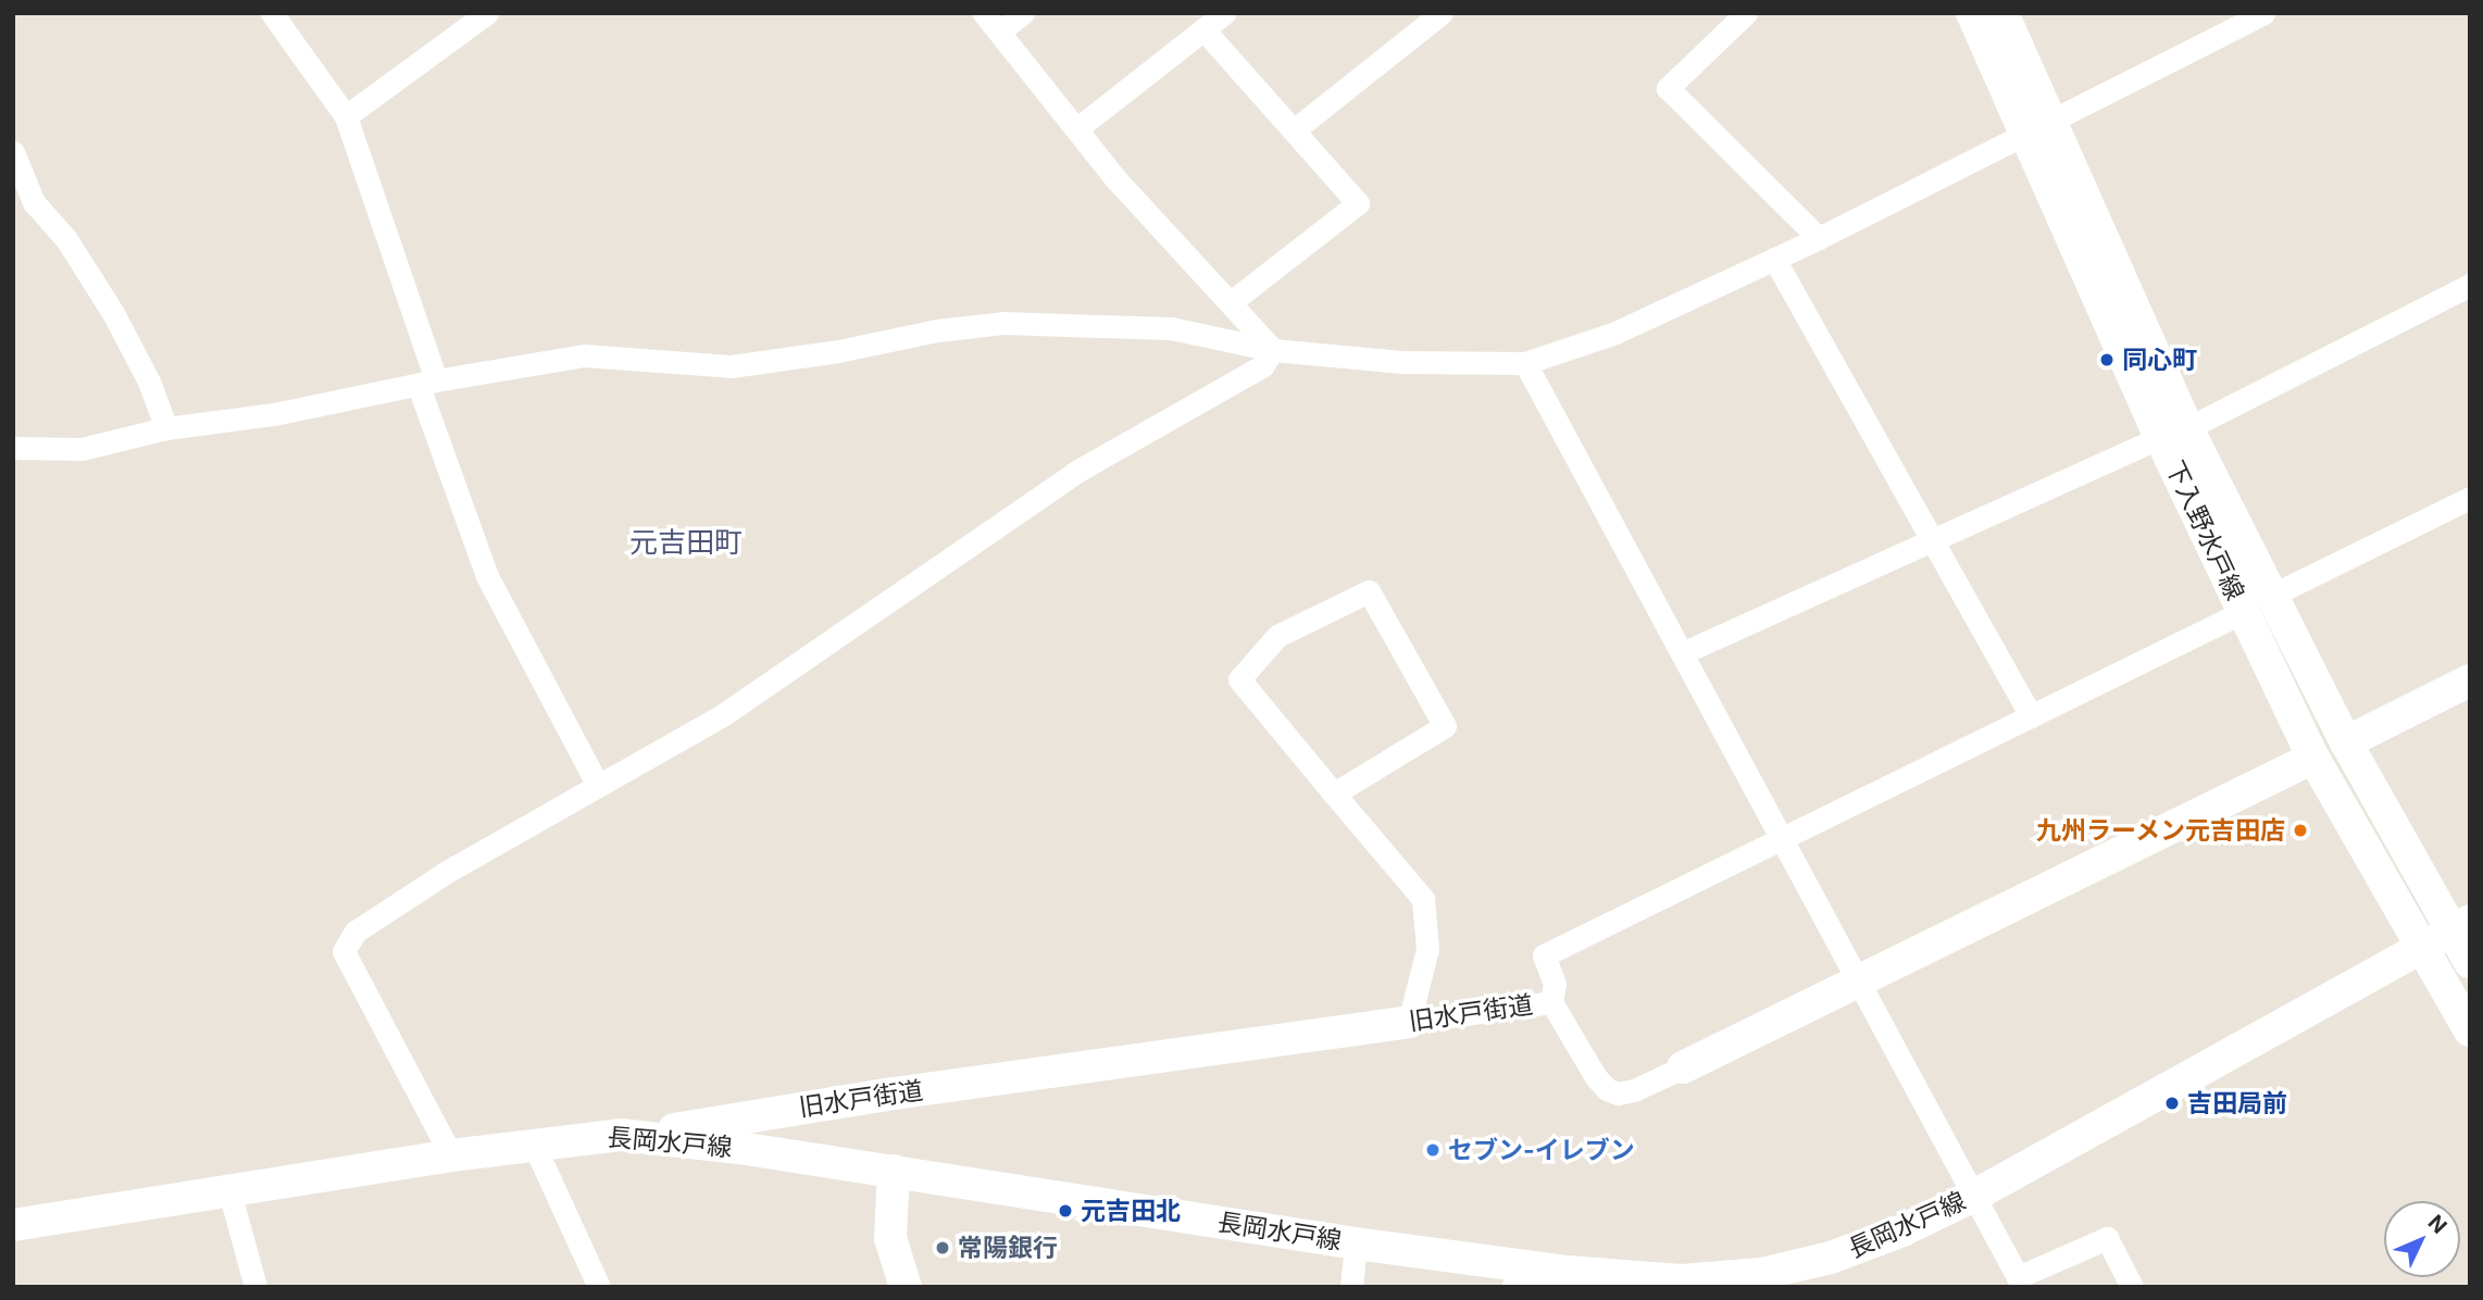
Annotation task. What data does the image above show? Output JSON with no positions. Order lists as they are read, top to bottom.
{
  "streets": {
    "main road": ["下入野水戸線", "旧水戸街道", "長岡水戸線"]
  },
  "crossings": [
    ["下入野水戸線", "旧水戸街道"],
    ["下入野水戸線", "長岡水戸線"],
    ["旧水戸街道", "長岡水戸線"]
  ],
  "districts": ["元吉田町"],
  "places": [
    "同心町",
    "九州ラーメン元吉田店",
    "吉田局前",
    "セブン-イレブン",
    "元吉田北",
    "常陽銀行"
  ],
  "north": "top right"
}
